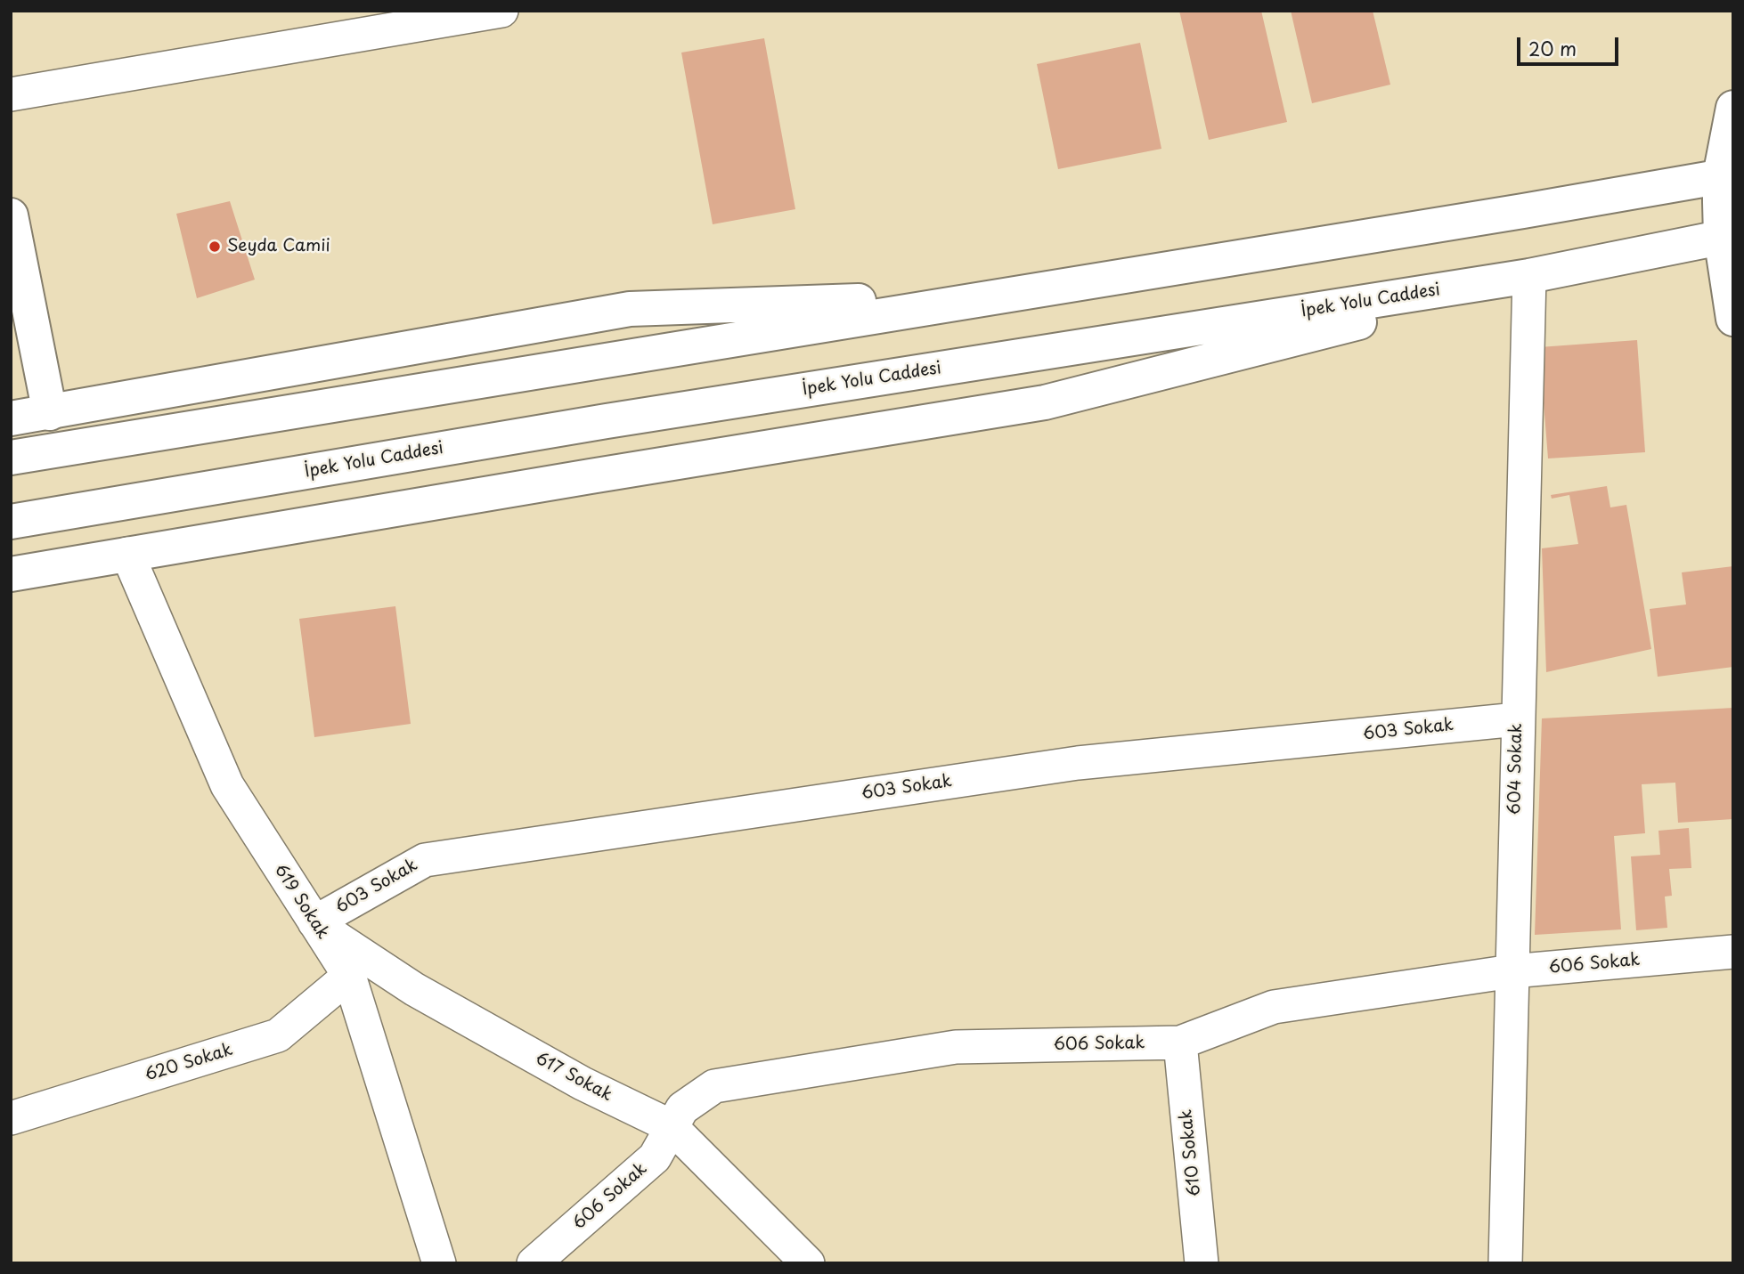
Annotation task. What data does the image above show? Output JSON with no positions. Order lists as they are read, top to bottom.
{
  "streets": {
    "main road": ["İpek Yolu Caddesi"],
    "street": [
      "603 Sokak",
      "604 Sokak",
      "619 Sokak",
      "606 Sokak",
      "620 Sokak",
      "617 Sokak",
      "610 Sokak"
    ]
  },
  "crossings": [
    ["İpek Yolu Caddesi", "604 Sokak"],
    ["603 Sokak", "604 Sokak"],
    ["603 Sokak", "619 Sokak"],
    ["603 Sokak", "617 Sokak"],
    ["604 Sokak", "606 Sokak"],
    ["619 Sokak", "620 Sokak"],
    ["619 Sokak", "617 Sokak"],
    ["606 Sokak", "617 Sokak"],
    ["606 Sokak", "610 Sokak"]
  ],
  "places": ["Seyda Camii"],
  "scale_bar": "20 m"
}
